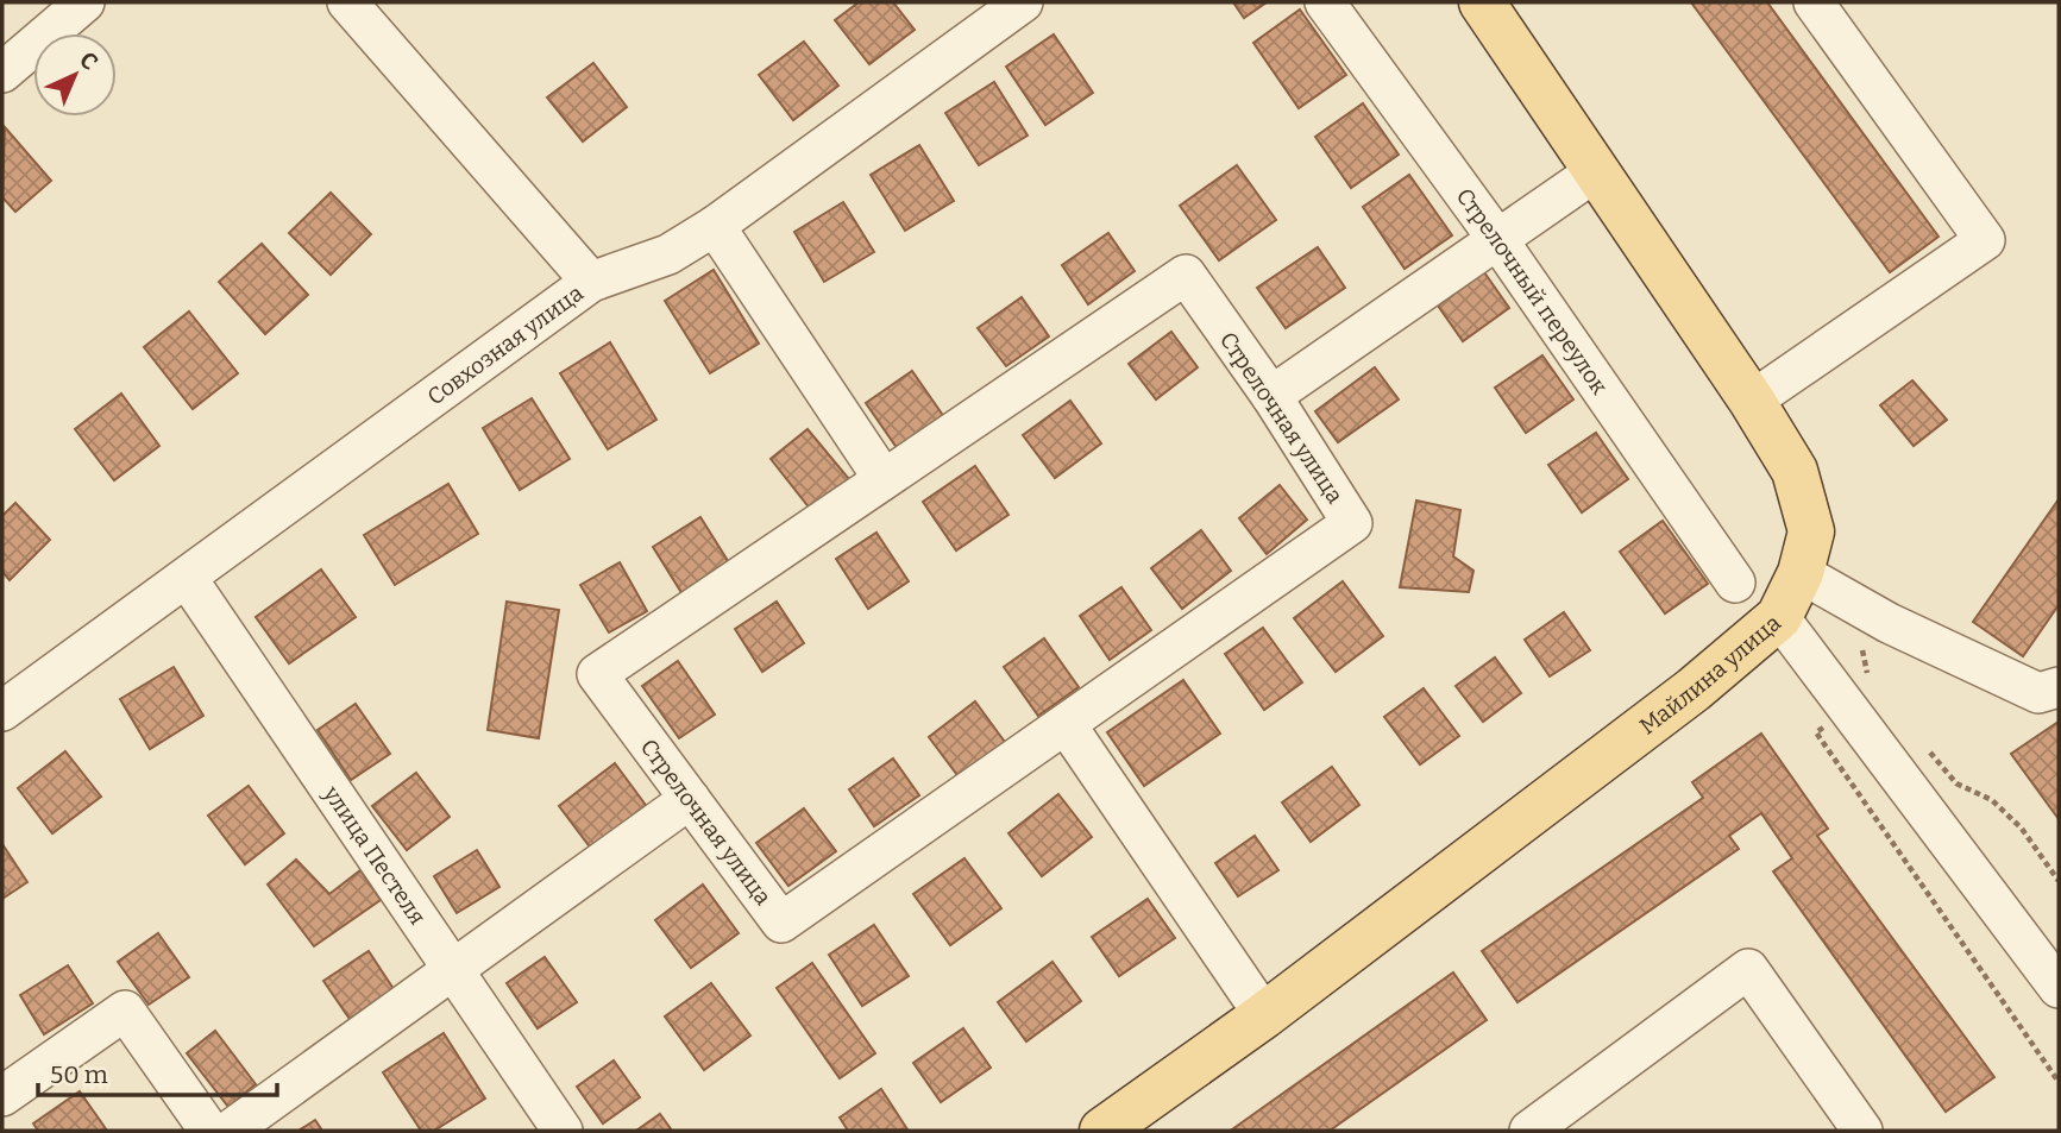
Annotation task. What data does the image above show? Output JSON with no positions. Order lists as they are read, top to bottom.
{
  "streets": {
    "main road": ["Майлина улица"],
    "street": [
      "Стрелочный переулок",
      "Совхозная улица",
      "Стрелочная улица",
      "улица Пестеля"
    ]
  },
  "crossings": [
    ["Совхозная улица", "улица Пестеля"]
  ],
  "scale_bar": "50 m",
  "north": "top right"
}
